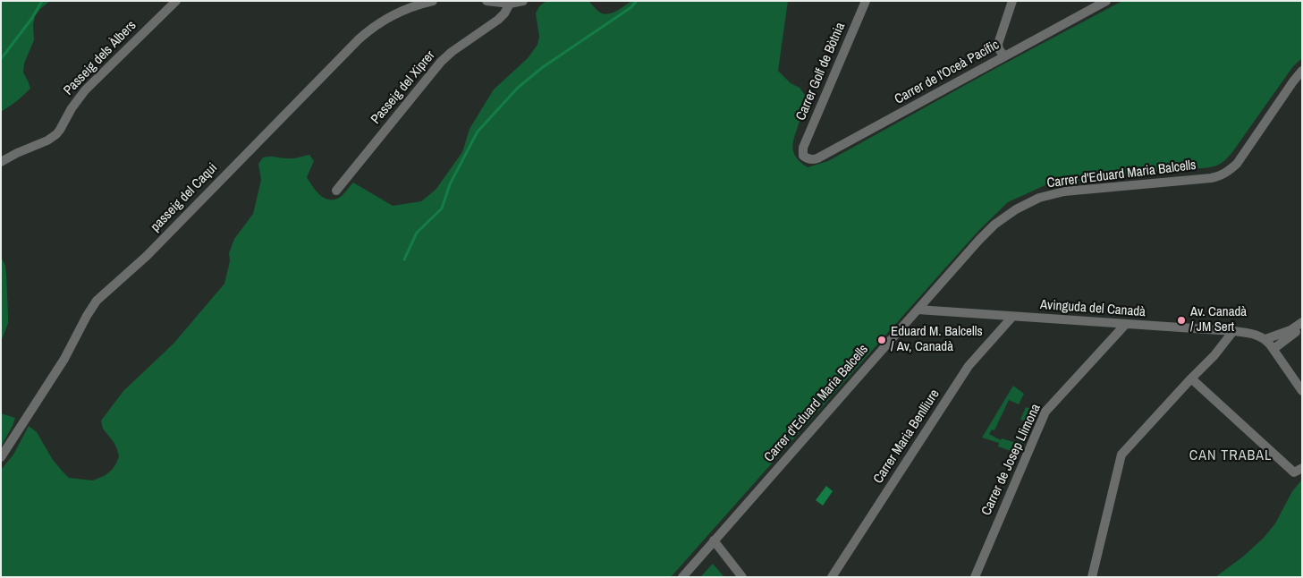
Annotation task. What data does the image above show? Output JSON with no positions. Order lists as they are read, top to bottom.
{
  "streets": {
    "street": [
      "Passeig dels Àlbers",
      "Carrer Golf de Bòtnia",
      "Carrer de l'Oceà Pacífic",
      "Passeig del Xiprer",
      "Carrer d'Eduard Maria Balcells",
      "passeig del Caqui",
      "Avinguda del Canadà",
      "Carrer Maria Benlliure",
      "Carrer de Josep Llimona"
    ]
  },
  "crossings": [
    ["Carrer Golf de Bòtnia", "Carrer de l'Oceà Pacífic"],
    ["Carrer d'Eduard Maria Balcells", "Avinguda del Canadà"],
    ["Avinguda del Canadà", "Carrer Maria Benlliure"],
    ["Avinguda del Canadà", "Carrer de Josep Llimona"]
  ],
  "districts": ["CAN TRABAL"],
  "places": ["Av. Canadà / JM Sert", "Eduard M. Balcells / Av, Canadà"]
}
